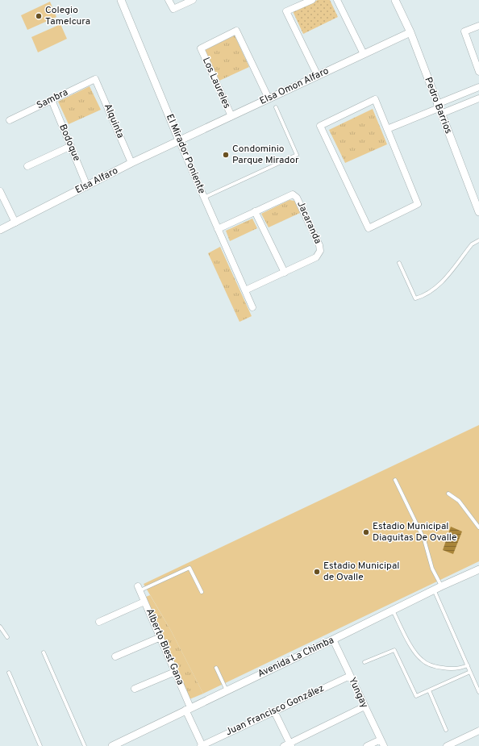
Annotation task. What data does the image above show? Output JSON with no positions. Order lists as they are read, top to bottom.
{
  "streets": {
    "street": [
      "Los Laureles",
      "Elsa Omon Alfaro",
      "Sambra",
      "Pedro Barrios",
      "Alquinta",
      "Bodoque",
      "El Mirador Poniente",
      "Elsa Alfaro",
      "Jacaranda",
      "Alberto Blest Gana",
      "Avenida La Chimba",
      "Yungay",
      "Juan Francisco González"
    ]
  },
  "crossings": [
    ["Los Laureles", "Elsa Omon Alfaro"],
    ["Elsa Omon Alfaro", "Pedro Barrios"],
    ["Elsa Omon Alfaro", "El Mirador Poniente"],
    ["Elsa Omon Alfaro", "Elsa Alfaro"],
    ["Sambra", "Alquinta"],
    ["Sambra", "Bodoque"],
    ["Alquinta", "Elsa Alfaro"],
    ["Bodoque", "Elsa Alfaro"],
    ["El Mirador Poniente", "Elsa Alfaro"],
    ["El Mirador Poniente", "Jacaranda"],
    ["Alberto Blest Gana", "Avenida La Chimba"],
    ["Alberto Blest Gana", "Juan Francisco González"],
    ["Avenida La Chimba", "Yungay"],
    ["Yungay", "Juan Francisco González"]
  ],
  "places": [
    "Colegio Tamelcura",
    "Condominio Parque Mirador",
    "Estadio Municipal Diaguitas De Ovalle",
    "Estadio Municipal de Ovalle"
  ]
}
